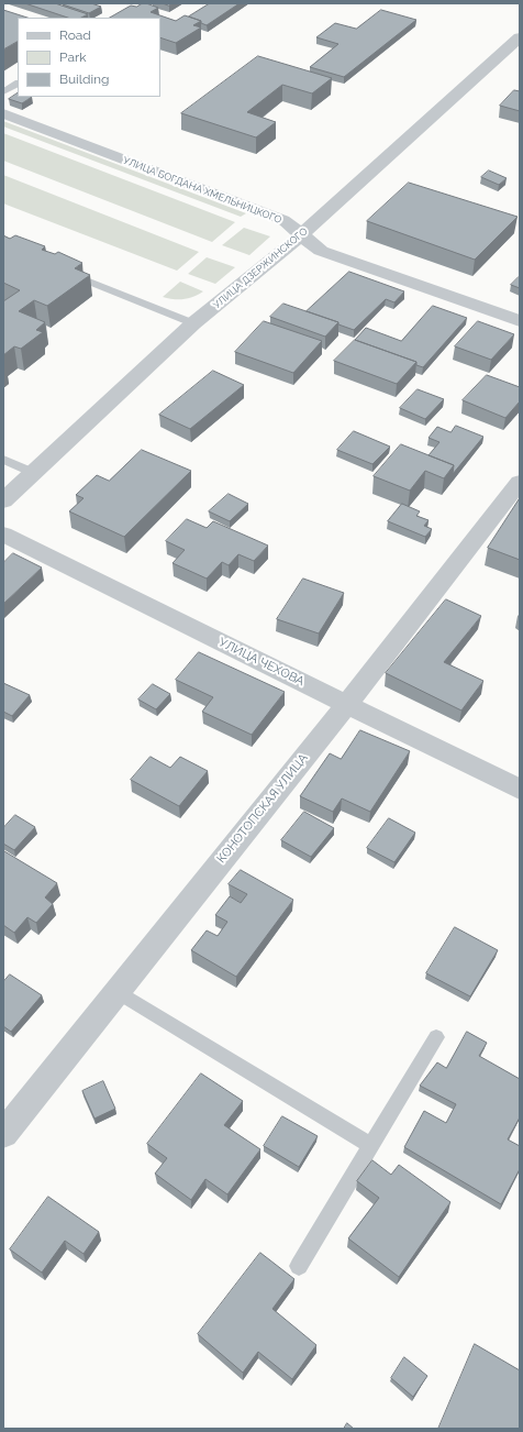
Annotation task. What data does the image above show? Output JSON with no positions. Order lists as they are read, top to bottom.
{
  "streets": {
    "street": [
      "УЛИЦА БОГДАНА ХМЕЛЬНИЦКОГО",
      "УЛИЦА ДЗЕРЖИНСКОГО",
      "УЛИЦА ЧЕХОВА",
      "КОНОТОПСКАЯ УЛИЦА"
    ]
  },
  "crossings": [
    ["УЛИЦА БОГДАНА ХМЕЛЬНИЦКОГО", "УЛИЦА ДЗЕРЖИНСКОГО"],
    ["УЛИЦА ЧЕХОВА", "КОНОТОПСКАЯ УЛИЦА"]
  ],
  "legend": ["Road", "Park", "Building"]
}
